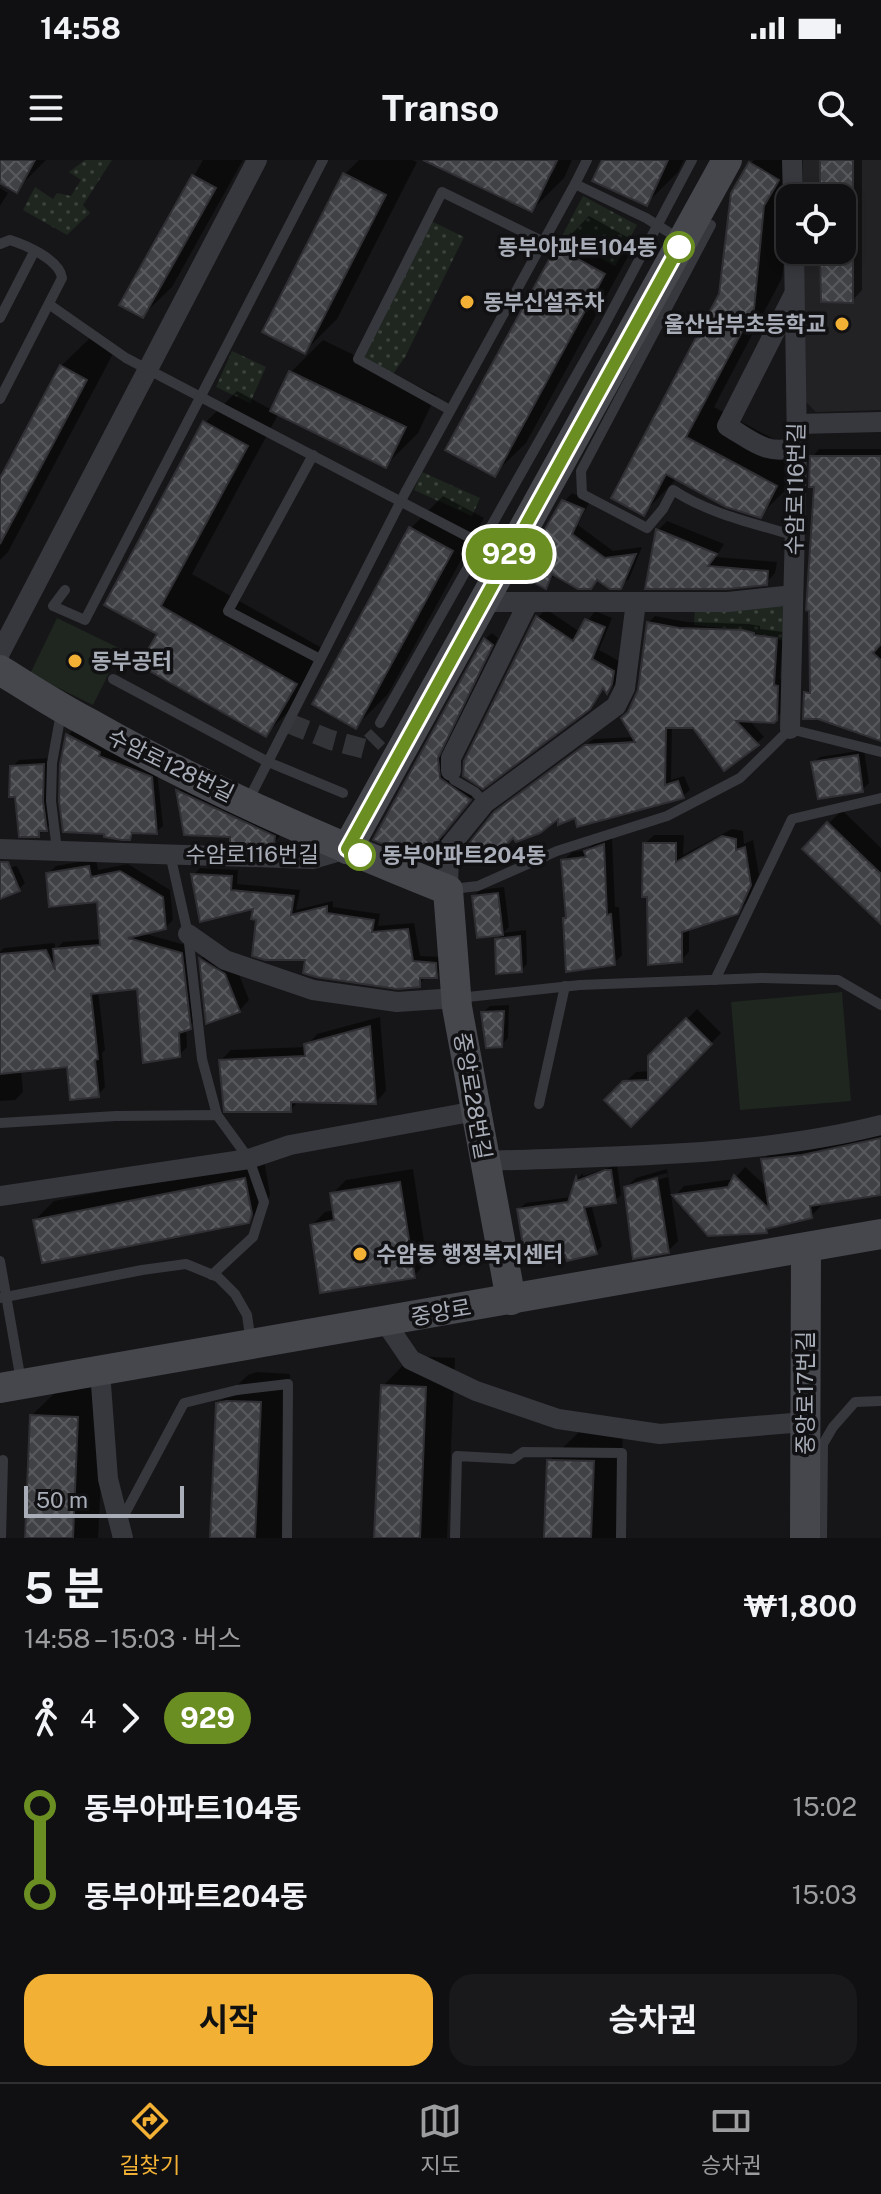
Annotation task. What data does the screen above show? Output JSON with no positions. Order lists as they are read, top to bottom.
{
  "streets": {
    "street": [
      "수암로116번길",
      "수암로128번길",
      "중앙로28번길",
      "중앙로",
      "중앙로17번길"
    ]
  },
  "crossings": [
    ["수암로116번길", "수암로128번길"],
    ["수암로116번길", "중앙로28번길"],
    ["중앙로28번길", "중앙로"],
    ["중앙로", "중앙로17번길"]
  ],
  "places": [
    "동부아파트104동",
    "동부신설주차",
    "울산남부초등학교",
    "동부공터",
    "동부아파트204동",
    "수암동 행정복지센터"
  ],
  "lines": ["bus line 929"],
  "scale_bar": "50 m",
  "page": {
    "status": "14:58",
    "header": "Transo",
    "on_map": "929",
    "scale": "50 m",
    "heading": ["5 분", "14:58 – 15:03 · 버스", "₩1,800"],
    "legs": ["4", "929"],
    "list": [
      {
        "name": "동부아파트104동",
        "value": "15:02"
      },
      {
        "name": "동부아파트204동",
        "value": "15:03"
      }
    ],
    "buttons": ["시작", "승차권"],
    "tabs": ["길찾기", "지도", "승차권"]
  }
}
